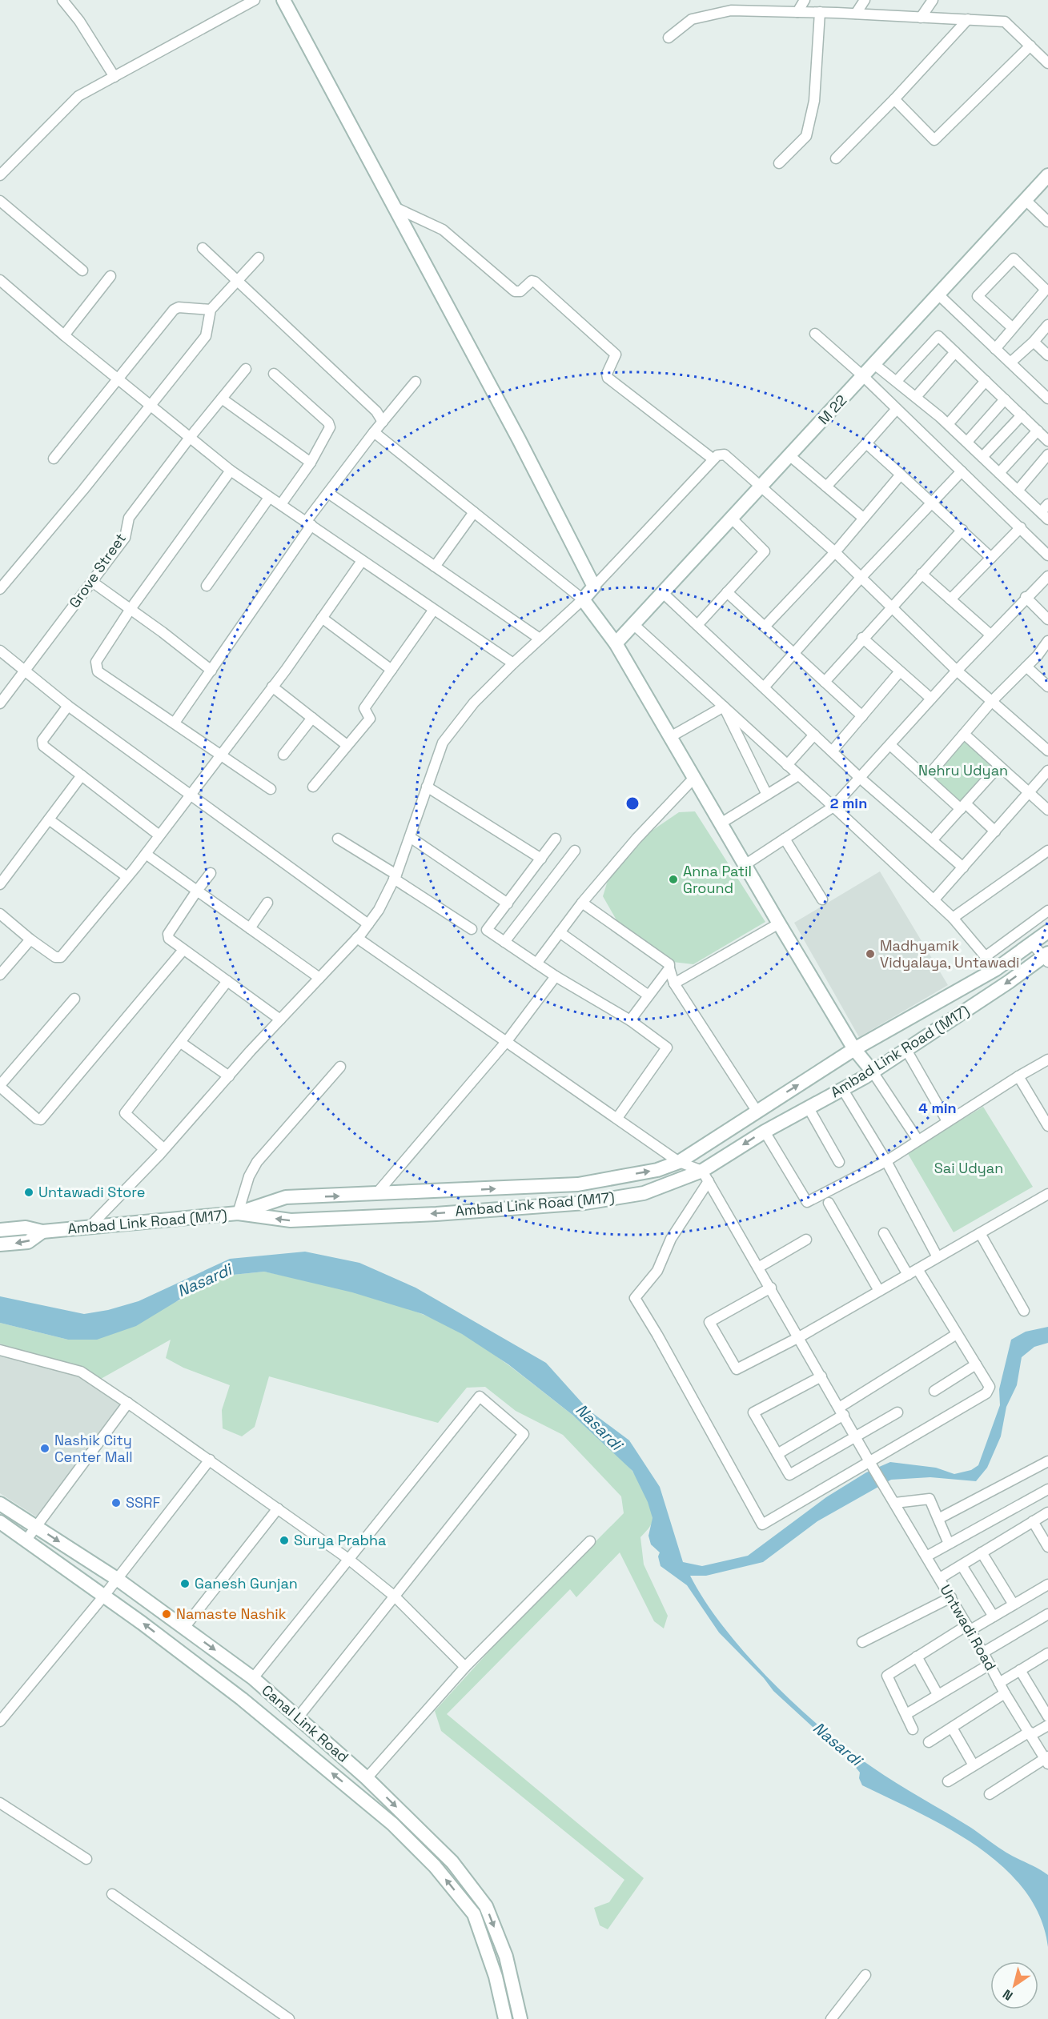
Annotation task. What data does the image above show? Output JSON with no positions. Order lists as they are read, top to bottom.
{
  "streets": {
    "main road": ["M 22", "Ambad Link Road (M17)", "Canal Link Road"],
    "street": ["Grove Street", "Untwadi Road"]
  },
  "crossings": [
    ["Ambad Link Road (M17)", "Untwadi Road"]
  ],
  "water": ["Nasardi"],
  "parks": ["Nehru Udyan", "Sai Udyan"],
  "places": [
    "Anna Patil Ground",
    "Madhyamik Vidyalaya, Untawadi",
    "Untawadi Store",
    "Nashik City Center Mall",
    "SSRF",
    "Surya Prabha",
    "Ganesh Gunjan",
    "Namaste Nashik"
  ],
  "north": "bottom left",
  "rings": ["2 min", "4 min"]
}
